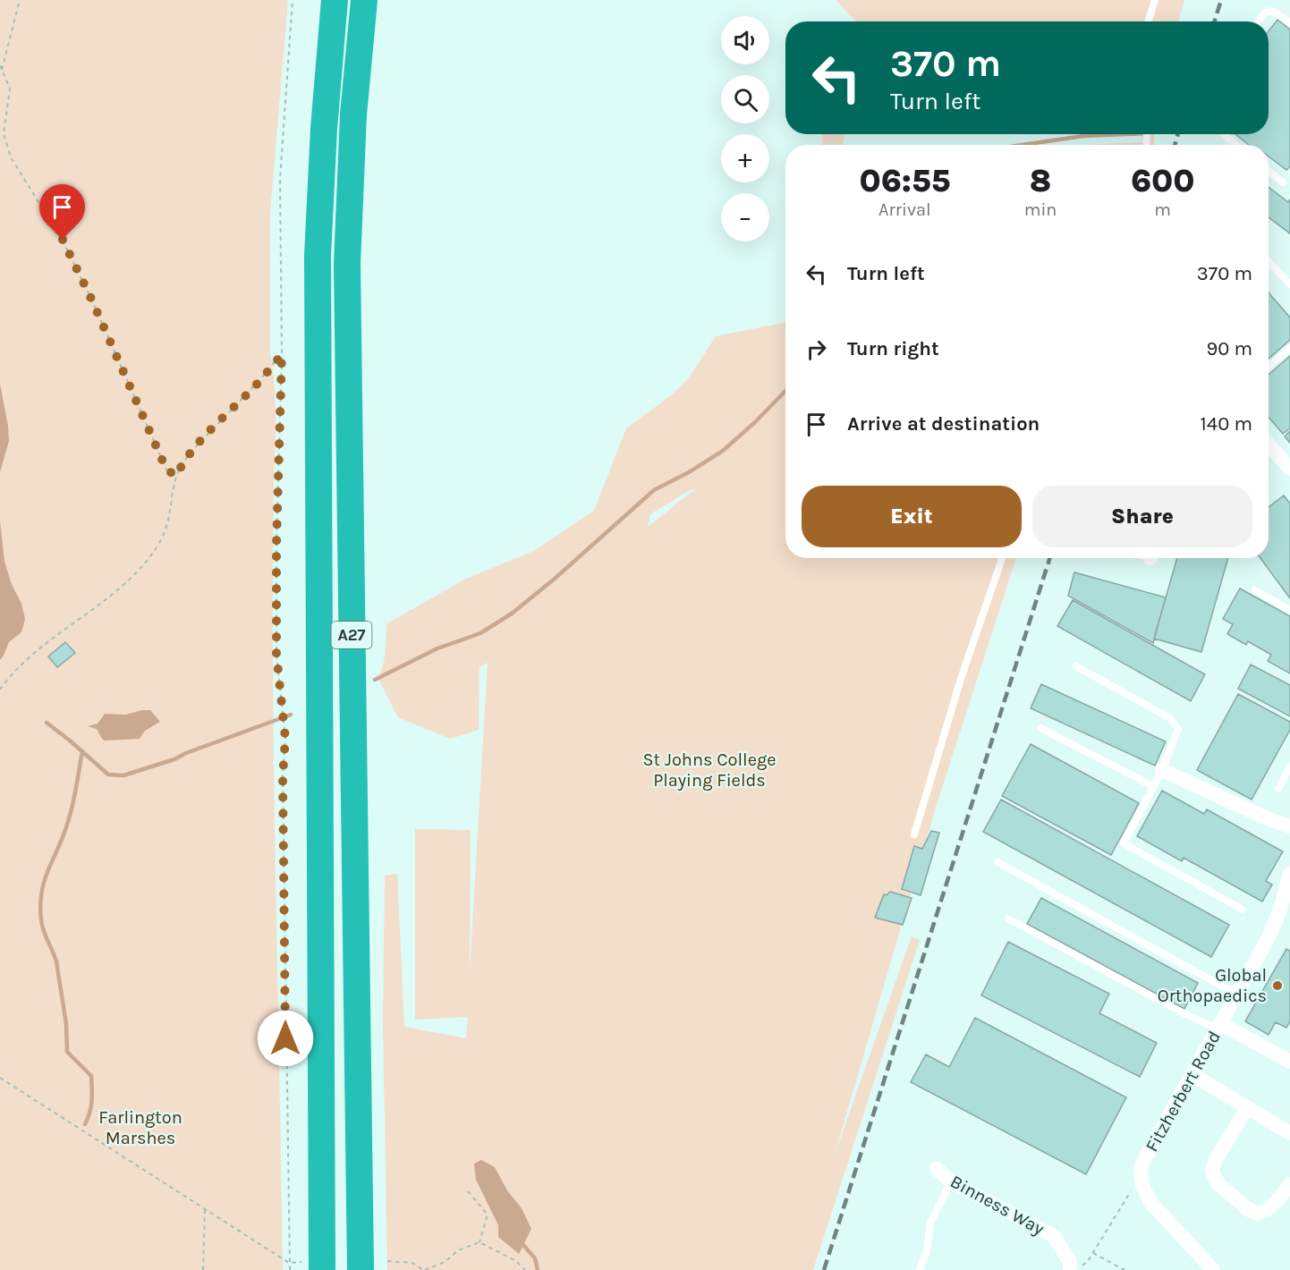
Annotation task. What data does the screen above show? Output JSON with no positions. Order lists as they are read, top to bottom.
{
  "streets": {
    "highway": ["A27"],
    "street": ["Fitzherbert Road", "Binness Way"]
  },
  "parks": ["St Johns College Playing Fields", "Farlington Marshes"],
  "places": ["Global Orthopaedics"],
  "page": {
    "map_buttons": ["+", "−"],
    "turn": ["370 m", "Turn left"],
    "eta": [
      "06:55",
      "Arrival",
      "8",
      "min",
      "600",
      "m"
    ],
    "list": [
      {
        "name": "Turn left",
        "value": "370 m"
      },
      {
        "name": "Turn right",
        "value": "90 m"
      },
      {
        "name": "Arrive at destination",
        "value": "140 m"
      }
    ],
    "buttons": ["Exit", "Share"]
  }
}
